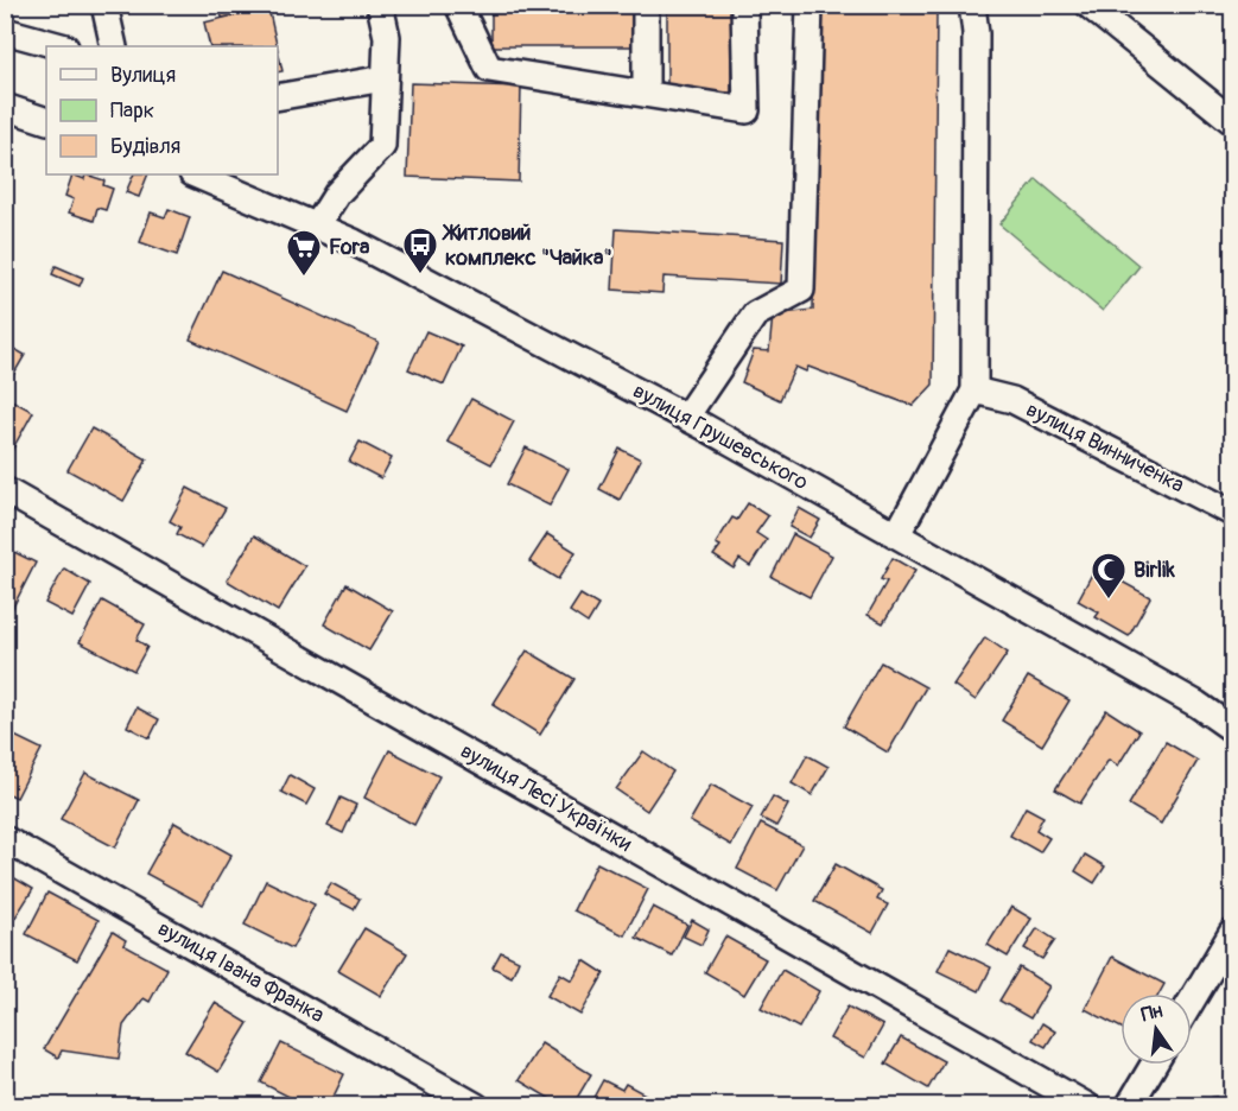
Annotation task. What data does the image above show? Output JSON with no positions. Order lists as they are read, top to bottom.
{
  "streets": {
    "street": [
      "вулиця Грушевського",
      "вулиця Винниченка",
      "вулиця Лесі Українки",
      "вулиця Івана Франка"
    ]
  },
  "places": {
    "bus stop": ["Житловий комплекс \"Чайка\""],
    "supermarket": ["Fora"],
    "mosque": ["Birlik"]
  },
  "legend": ["Вулиця", "Парк", "Будівля"],
  "north": "top"
}
